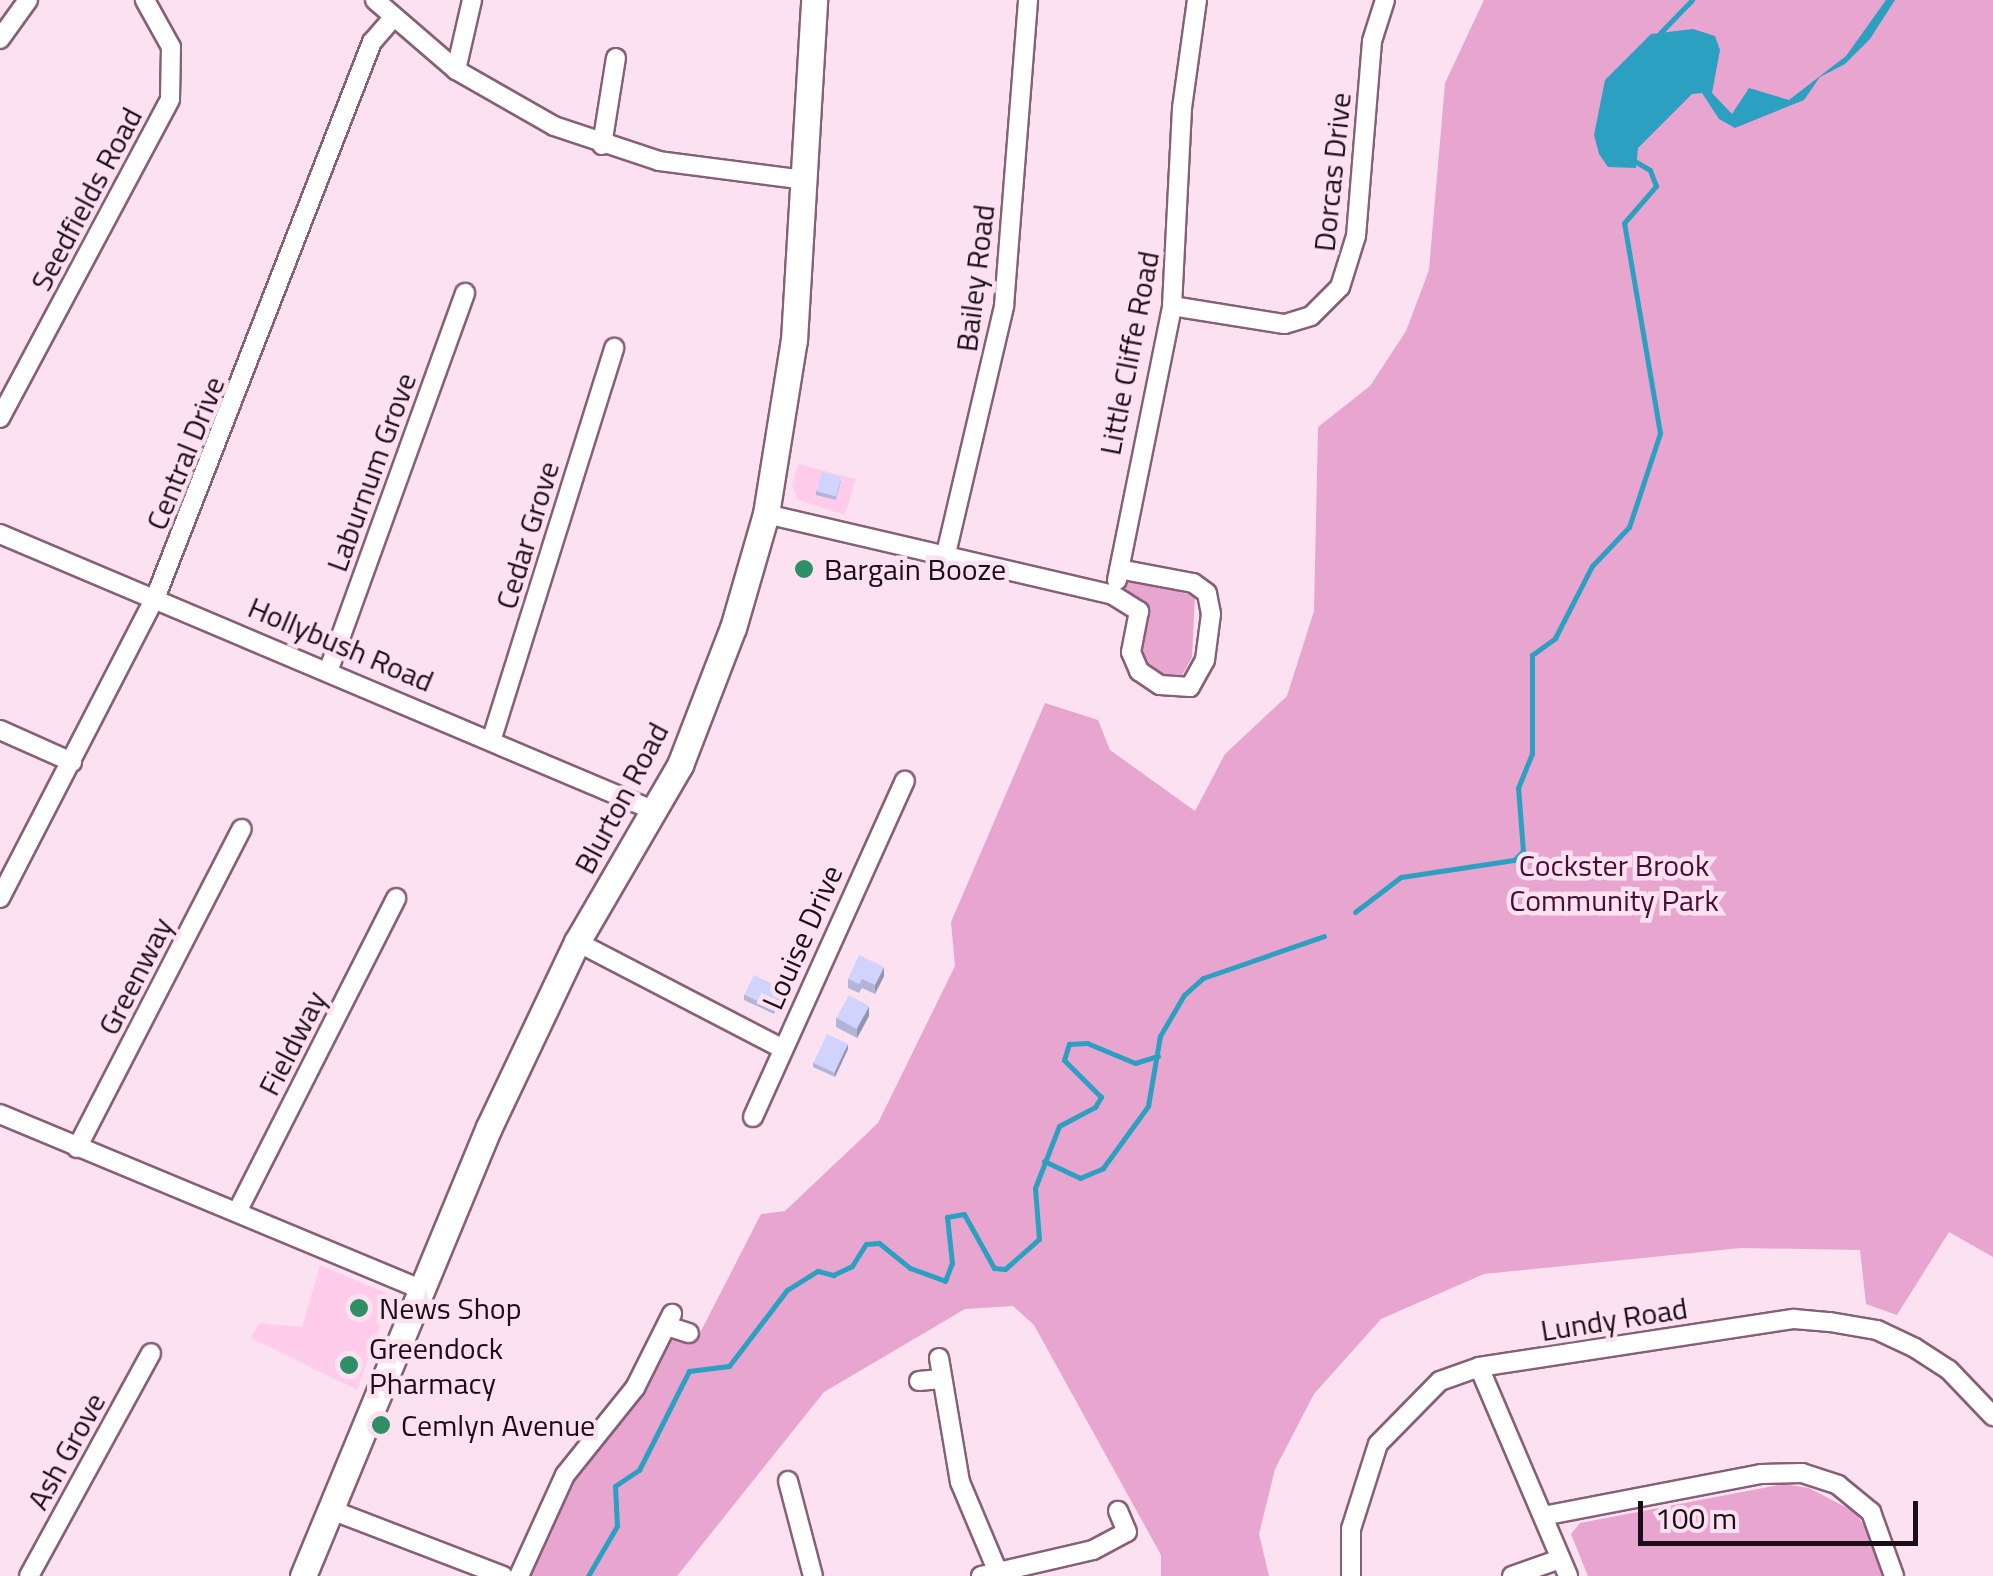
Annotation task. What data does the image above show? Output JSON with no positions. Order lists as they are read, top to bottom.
{
  "streets": {
    "street": [
      "Dorcas Drive",
      "Seedfields Road",
      "Bailey Road",
      "Little Cliffe Road",
      "Central Drive",
      "Laburnum Grove",
      "Cedar Grove",
      "Hollybush Road",
      "Blurton Road",
      "Louise Drive",
      "Greenway",
      "Fieldway",
      "Lundy Road",
      "Ash Grove"
    ]
  },
  "crossings": [
    ["Dorcas Drive", "Little Cliffe Road"],
    ["Central Drive", "Hollybush Road"],
    ["Laburnum Grove", "Hollybush Road"],
    ["Cedar Grove", "Hollybush Road"],
    ["Hollybush Road", "Blurton Road"]
  ],
  "parks": ["Cockster Brook Community Park"],
  "places": [
    "Bargain Booze",
    "News Shop",
    "Greendock Pharmacy",
    "Cemlyn Avenue"
  ],
  "scale_bar": "100 m"
}
